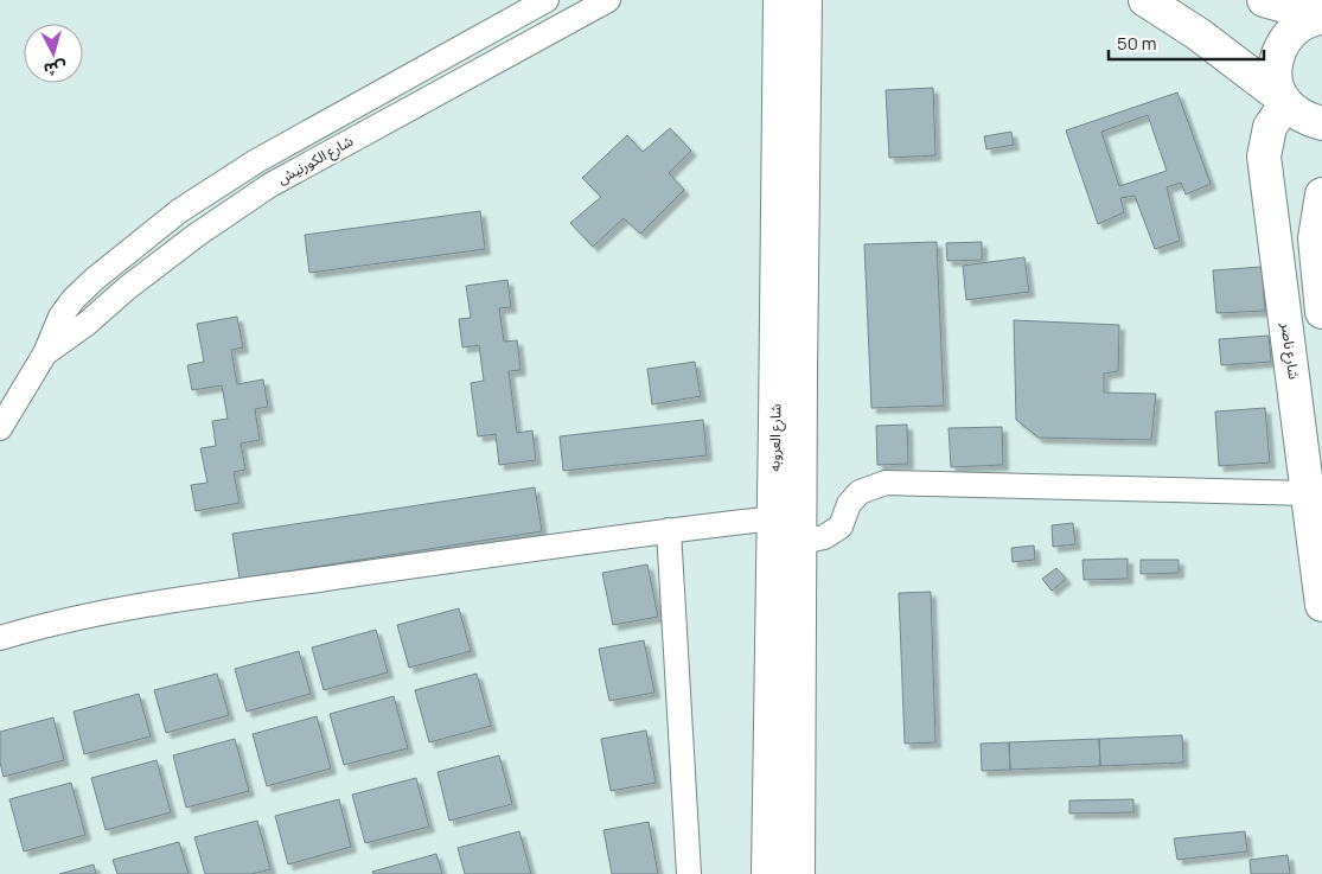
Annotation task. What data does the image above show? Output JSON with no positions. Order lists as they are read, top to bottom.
{
  "streets": {
    "main road": ["شارع ناصر", "شارع العروبه"],
    "street": ["شارع الكورنيش"]
  },
  "scale_bar": "50 m",
  "north": "bottom"
}
